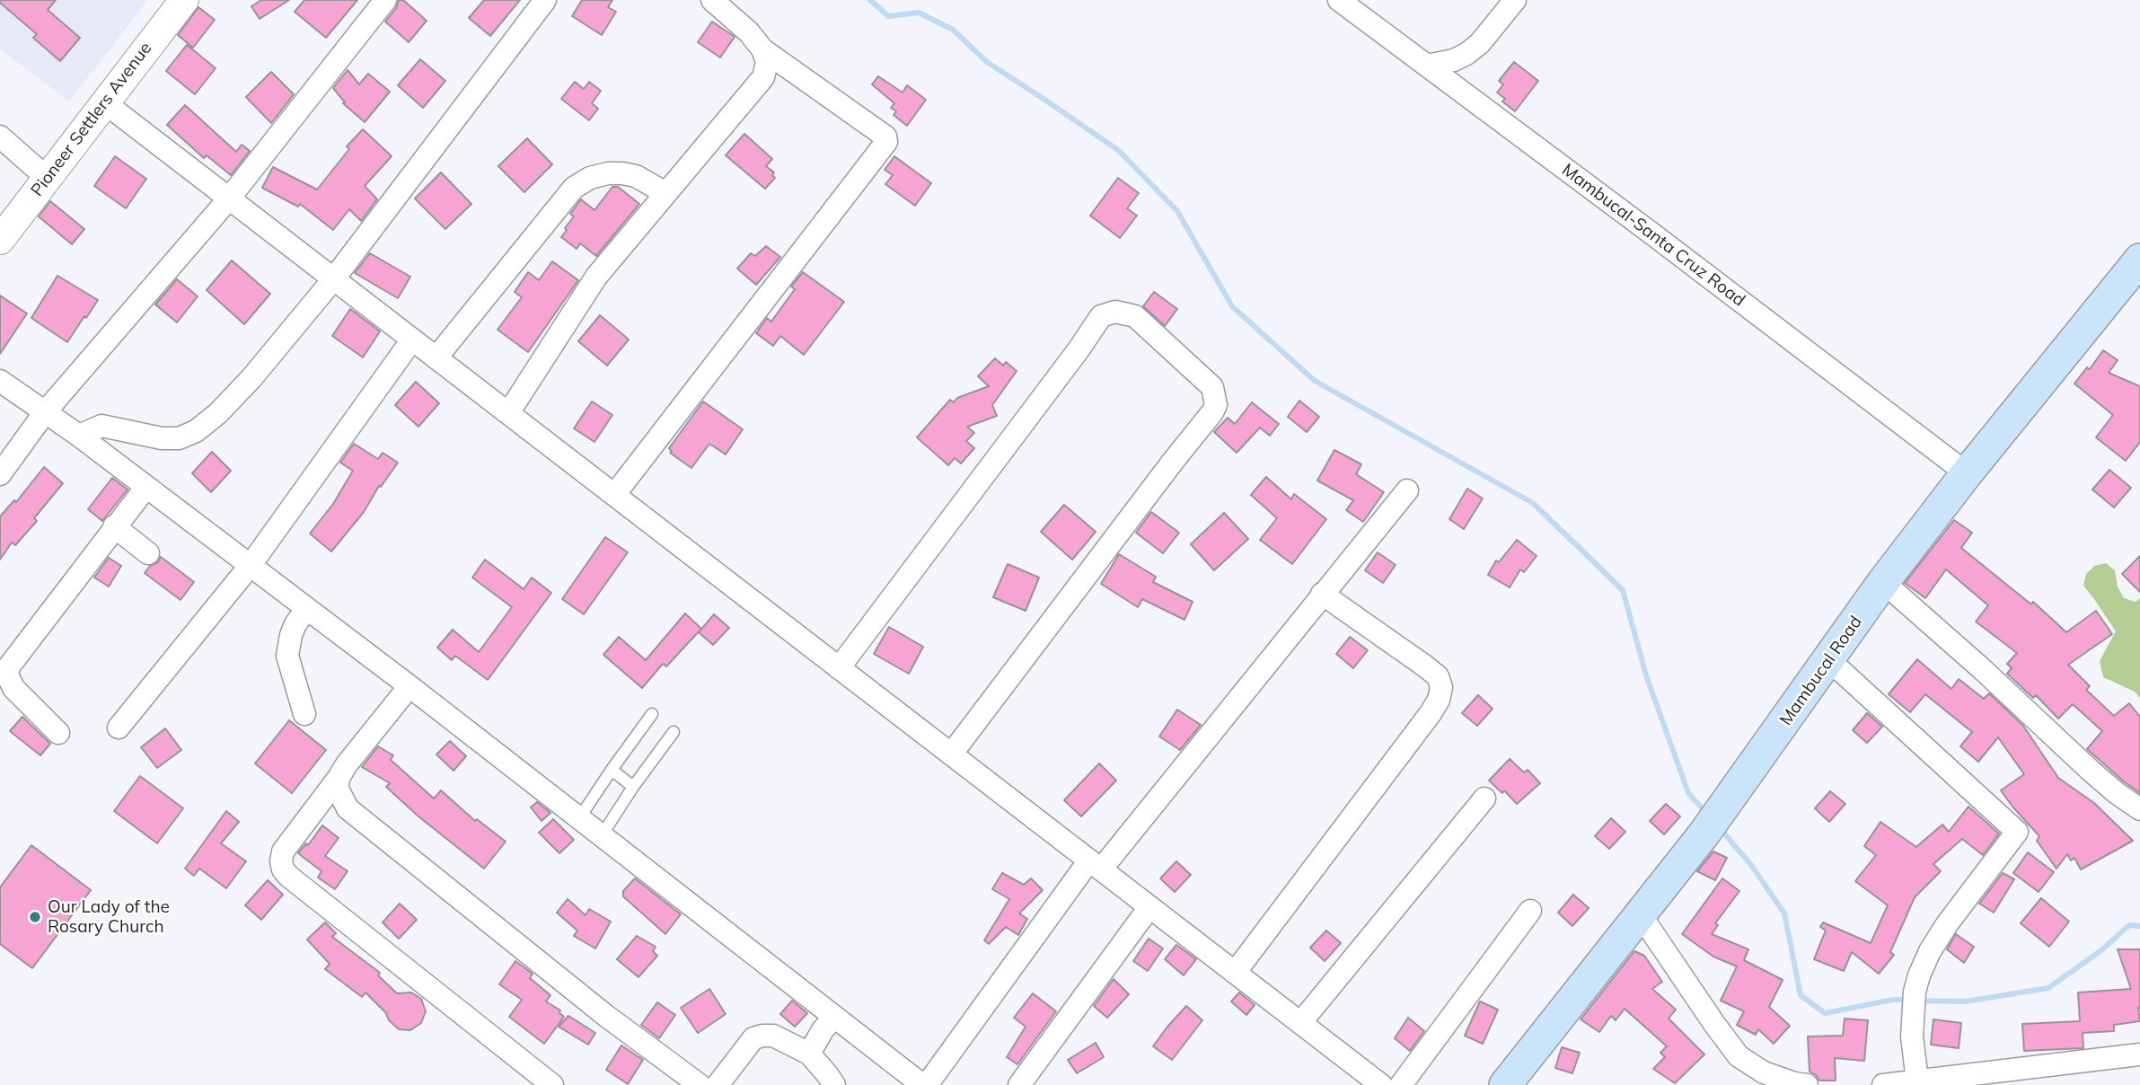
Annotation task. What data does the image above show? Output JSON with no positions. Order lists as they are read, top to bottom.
{
  "streets": {
    "main road": ["Mambucal Road"],
    "street": ["Pioneer Settlers Avenue", "Mambucal-Santa Cruz Road"]
  },
  "crossings": [
    ["Mambucal-Santa Cruz Road", "Mambucal Road"]
  ],
  "places": ["Our Lady of the Rosary Church"]
}
